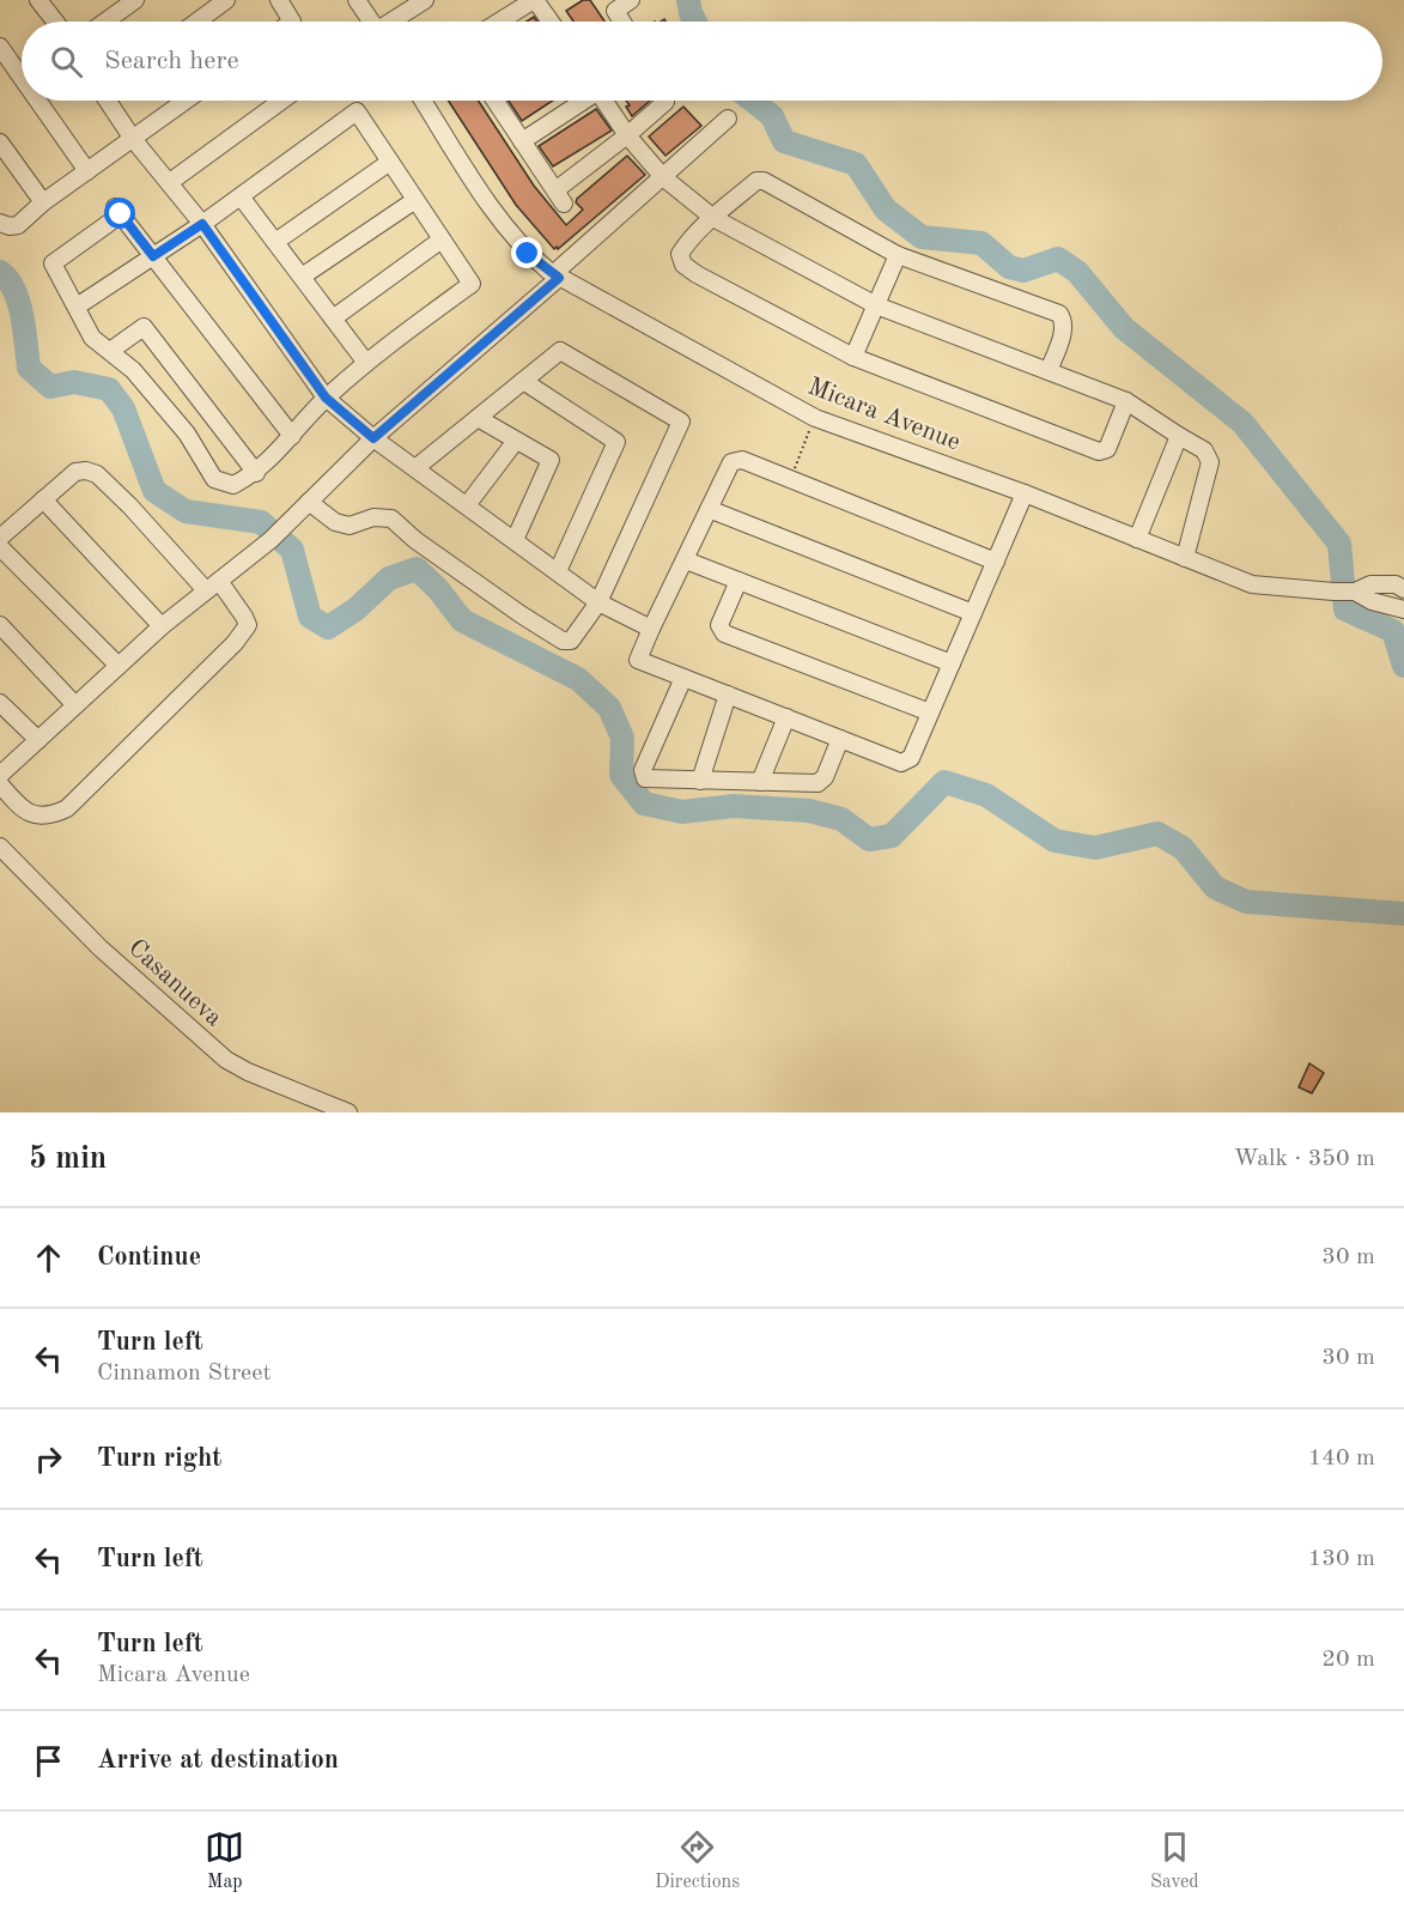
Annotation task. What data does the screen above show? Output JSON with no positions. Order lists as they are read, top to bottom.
{
  "streets": {
    "street": ["Micara Avenue", "Casanueva"]
  },
  "page": {
    "search": "Search here",
    "heading": ["5 min", "Walk · 350 m"],
    "list": [
      ["Continue", "30 m"],
      ["Turn left", "Cinnamon Street", "30 m"],
      ["Turn right", "140 m"],
      ["Turn left", "130 m"],
      ["Turn left", "Micara Avenue", "20 m"],
      "Arrive at destination"
    ],
    "nav": ["Map", "Directions", "Saved"]
  }
}
